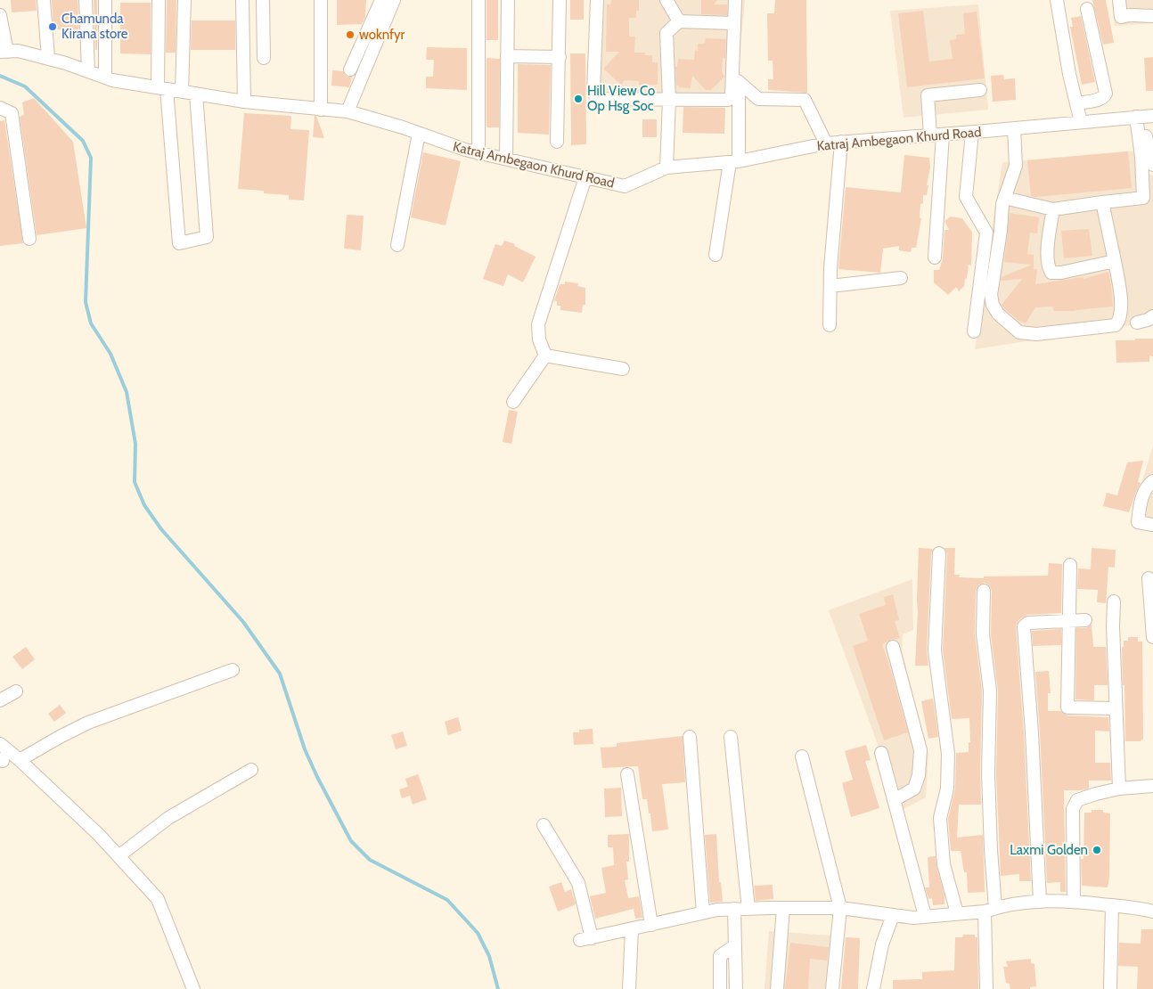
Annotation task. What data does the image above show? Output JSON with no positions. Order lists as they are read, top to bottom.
{
  "streets": {
    "street": ["Katraj Ambegaon Khurd Road"]
  },
  "places": [
    "Chamunda Kirana store",
    "woknfyr",
    "Hill View Co Op Hsg Soc",
    "Laxmi Golden"
  ]
}
